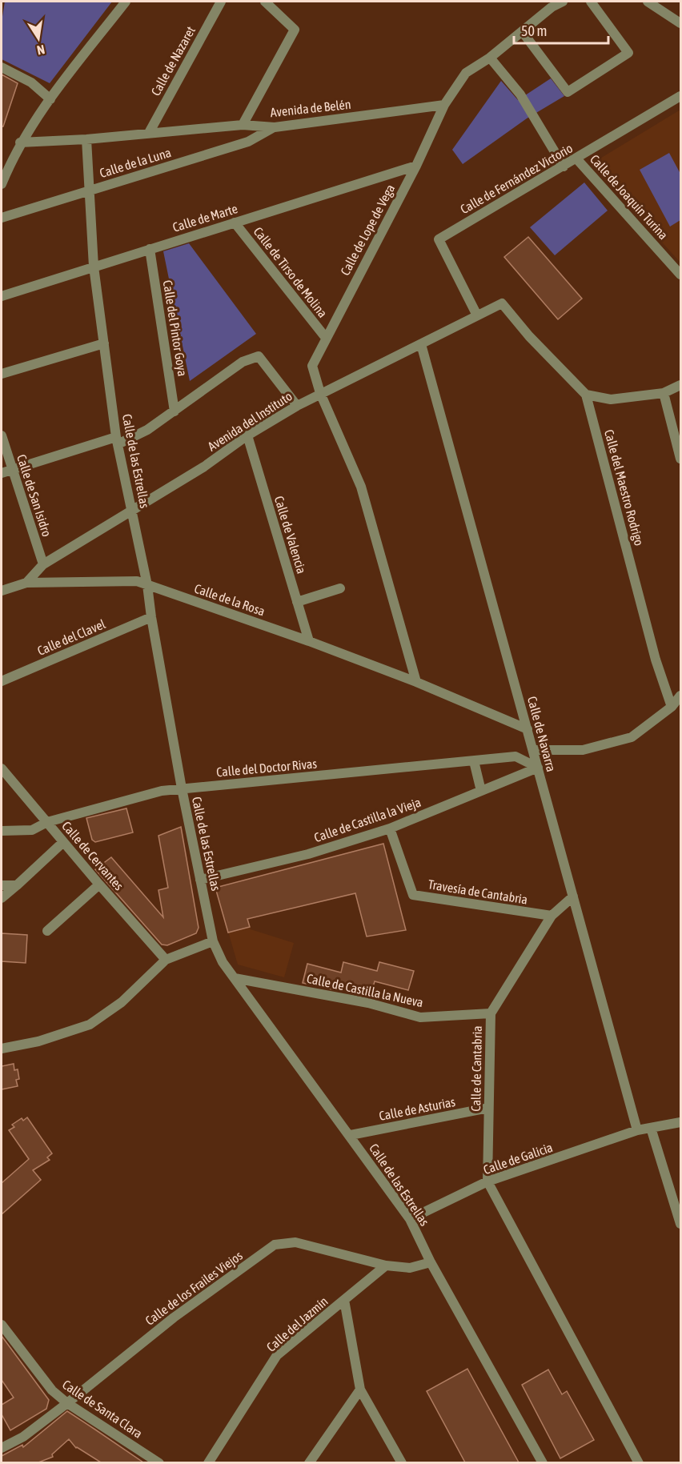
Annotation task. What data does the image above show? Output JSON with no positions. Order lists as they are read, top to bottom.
{
  "streets": {
    "street": [
      "Calle de Nazaret",
      "Avenida de Belén",
      "Calle de la Luna",
      "Calle de Fernández Victorio",
      "Calle de Joaquín Turina",
      "Calle de Marte",
      "Calle de Lope de Vega",
      "Calle de Tirso de Molina",
      "Calle del Pintor Goya",
      "Avenida del Instituto",
      "Calle de las Estrellas",
      "Calle del Maestro Rodrigo",
      "Calle de San Isidro",
      "Calle de Valencia",
      "Calle de la Rosa",
      "Calle del Clavel",
      "Calle de Navarra",
      "Calle del Doctor Rivas",
      "Calle de Castilla la Vieja",
      "Calle de Cervantes",
      "Travesía de Cantabria",
      "Calle de Castilla la Nueva",
      "Calle de Cantabria",
      "Calle de Asturias",
      "Calle de Galicia",
      "Calle de los Frailes Viejos",
      "Calle del Jazmín",
      "Calle de Santa Clara"
    ]
  },
  "crossings": [
    ["Calle de Nazaret", "Avenida de Belén"],
    ["Avenida de Belén", "Calle de la Luna"],
    ["Avenida de Belén", "Calle de Lope de Vega"],
    ["Avenida de Belén", "Calle de las Estrellas"],
    ["Calle de la Luna", "Calle de las Estrellas"],
    ["Calle de Fernández Victorio", "Calle de Joaquín Turina"],
    ["Calle de Fernández Victorio", "Avenida del Instituto"],
    ["Calle de Marte", "Calle de Lope de Vega"],
    ["Calle de Marte", "Calle de Tirso de Molina"],
    ["Calle de Marte", "Calle del Pintor Goya"],
    ["Calle de Marte", "Calle de las Estrellas"],
    ["Calle de Lope de Vega", "Calle de Tirso de Molina"],
    ["Calle de Lope de Vega", "Avenida del Instituto"],
    ["Avenida del Instituto", "Calle de las Estrellas"],
    ["Avenida del Instituto", "Calle del Maestro Rodrigo"],
    ["Avenida del Instituto", "Calle de San Isidro"],
    ["Avenida del Instituto", "Calle de Valencia"],
    ["Avenida del Instituto", "Calle de la Rosa"],
    ["Avenida del Instituto", "Calle de Navarra"],
    ["Calle de las Estrellas", "Calle de la Rosa"],
    ["Calle de las Estrellas", "Calle del Clavel"],
    ["Calle de las Estrellas", "Calle del Doctor Rivas"],
    ["Calle de las Estrellas", "Calle de Castilla la Vieja"],
    ["Calle de las Estrellas", "Calle de Castilla la Nueva"],
    ["Calle de las Estrellas", "Calle de Asturias"],
    ["Calle de las Estrellas", "Calle de Galicia"],
    ["Calle de las Estrellas", "Calle de los Frailes Viejos"],
    ["Calle de Valencia", "Calle de la Rosa"],
    ["Calle de la Rosa", "Calle de Navarra"],
    ["Calle de Navarra", "Calle del Doctor Rivas"],
    ["Calle de Navarra", "Calle de Castilla la Vieja"],
    ["Calle de Navarra", "Calle de Cantabria"],
    ["Calle de Navarra", "Calle de Galicia"],
    ["Calle del Doctor Rivas", "Calle de Castilla la Vieja"],
    ["Calle del Doctor Rivas", "Calle de Cervantes"],
    ["Calle de Castilla la Vieja", "Travesía de Cantabria"],
    ["Travesía de Cantabria", "Calle de Cantabria"],
    ["Calle de Castilla la Nueva", "Calle de Cantabria"],
    ["Calle de Cantabria", "Calle de Asturias"],
    ["Calle de Cantabria", "Calle de Galicia"],
    ["Calle de los Frailes Viejos", "Calle del Jazmín"],
    ["Calle de los Frailes Viejos", "Calle de Santa Clara"]
  ],
  "scale_bar": "50 m",
  "north": "bottom"
}
